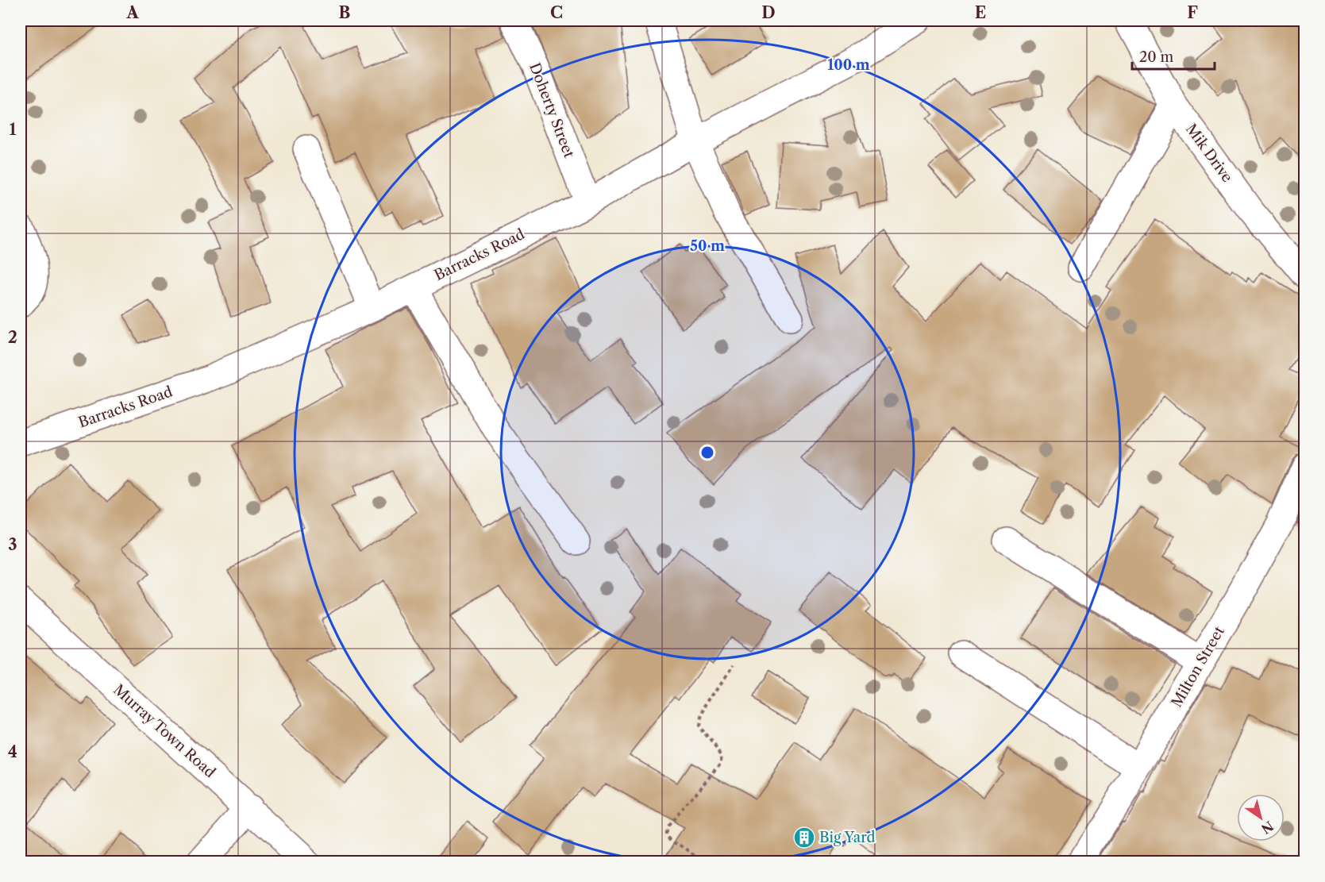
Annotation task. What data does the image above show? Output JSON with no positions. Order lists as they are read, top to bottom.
{
  "streets": {
    "street": [
      "Doherty Street",
      "Mik Drive",
      "Barracks Road",
      "Milton Street",
      "Murray Town Road"
    ]
  },
  "crossings": [
    ["Doherty Street", "Barracks Road"]
  ],
  "places": {
    "building": ["Big Yard"]
  },
  "scale_bar": "20 m",
  "north": "bottom right",
  "grid": {
    "columns": [
      "A",
      "B",
      "C",
      "D",
      "E",
      "F"
    ],
    "rows": [
      "1",
      "2",
      "3",
      "4"
    ]
  },
  "rings": ["100 m", "50 m"]
}
